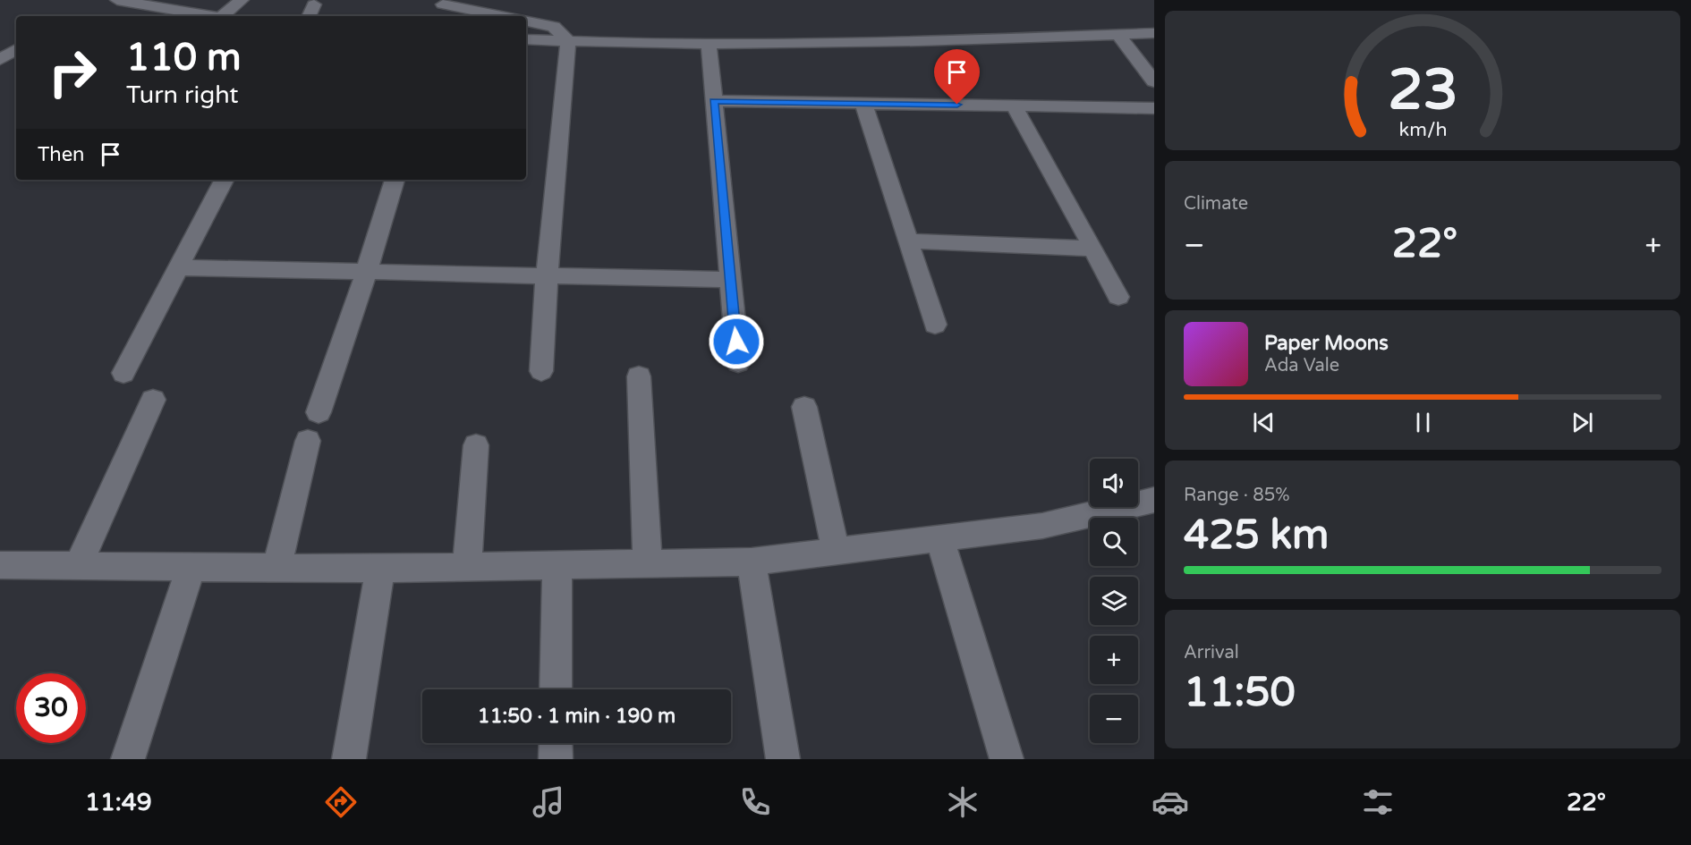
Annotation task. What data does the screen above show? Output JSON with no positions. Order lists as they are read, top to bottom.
{
  "page": {
    "turn": ["110 m", "Turn right"],
    "then": "Then",
    "tile": [
      "Climate",
      ["Range · 85%", "425 km"],
      ["Arrival", "11:50"]
    ],
    "heat": ["−", "22°", "+"],
    "song": ["Paper Moons", "Ada Vale"],
    "map_buttons": ["+", "−"],
    "limit": "30",
    "trip": "11:50 · 1 min · 190 m",
    "tabs": ["11:49", "22°"],
    "gauge": ["23", "km/h"]
  }
}
